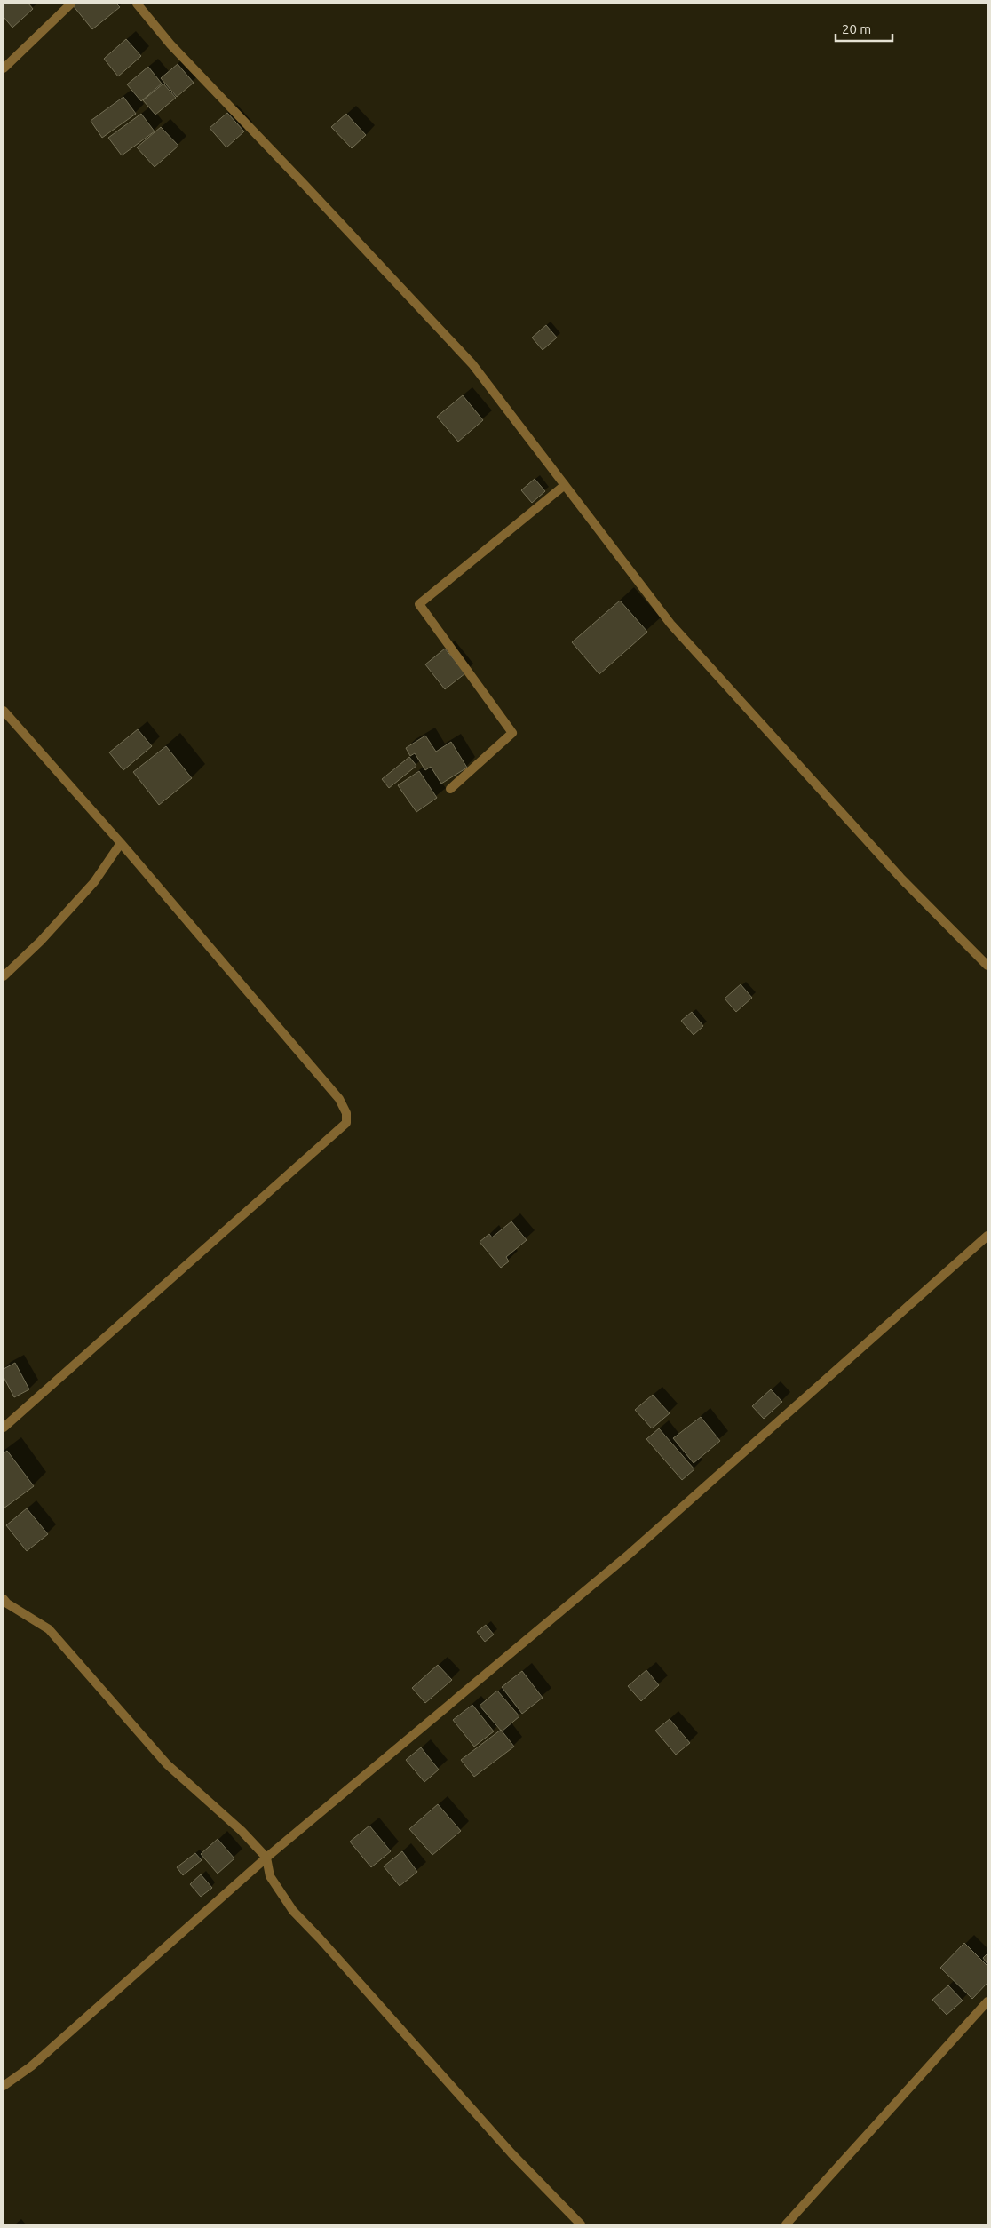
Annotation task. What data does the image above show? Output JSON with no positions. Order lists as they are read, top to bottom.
{
  "scale_bar": "20 m"
}
